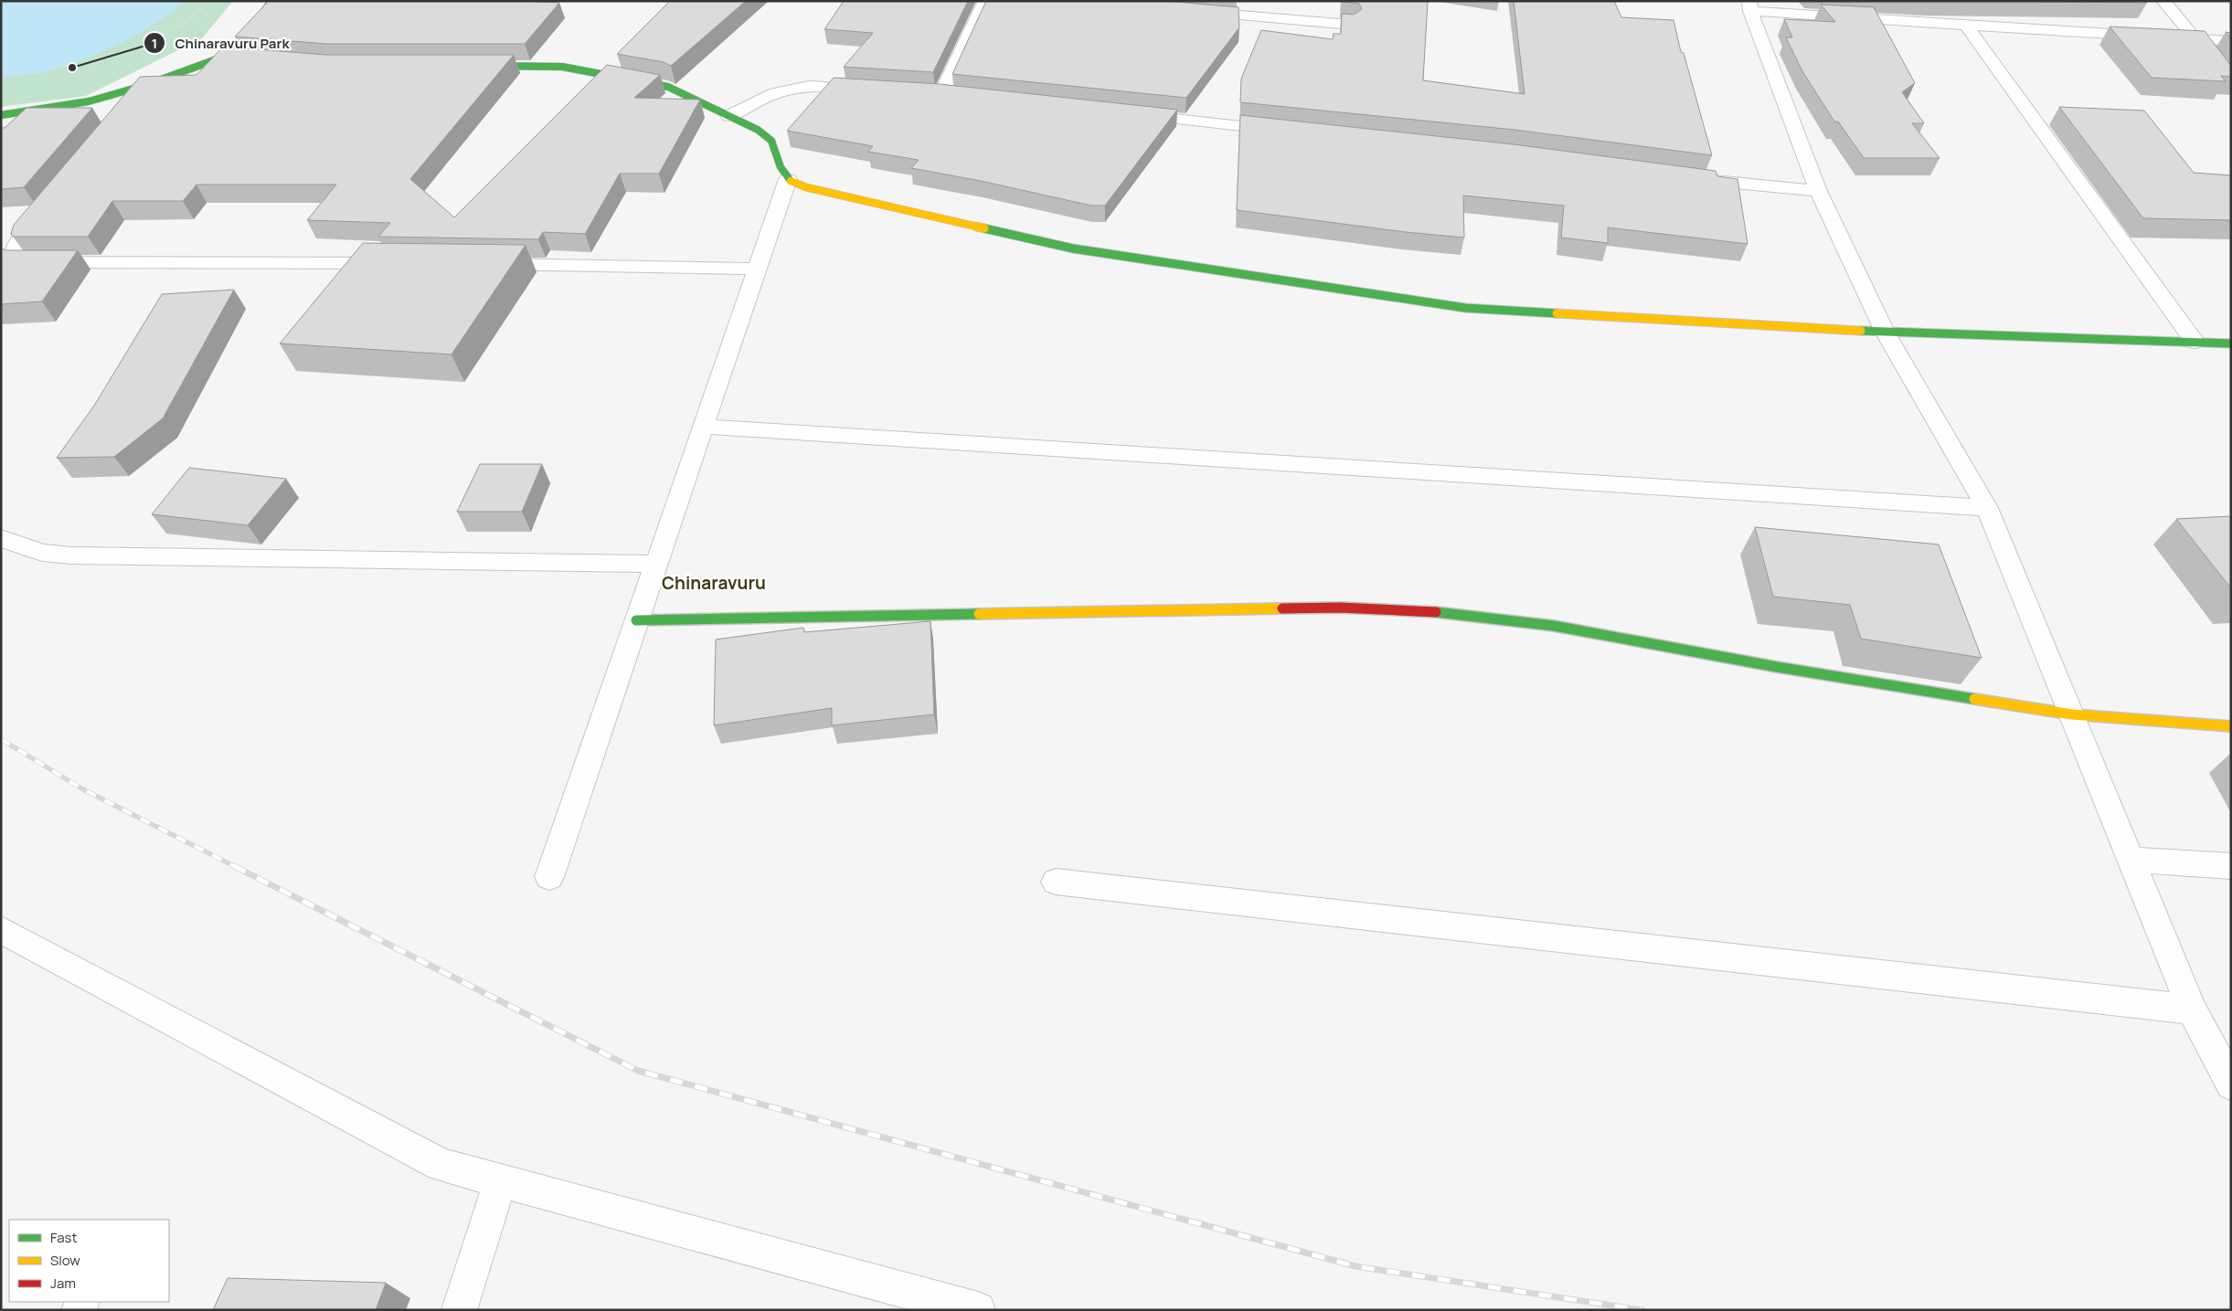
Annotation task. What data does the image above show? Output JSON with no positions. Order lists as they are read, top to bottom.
{
  "districts": ["Chinaravuru"],
  "places": ["Chinaravuru Park"],
  "legend": ["Fast", "Slow", "Jam"]
}
